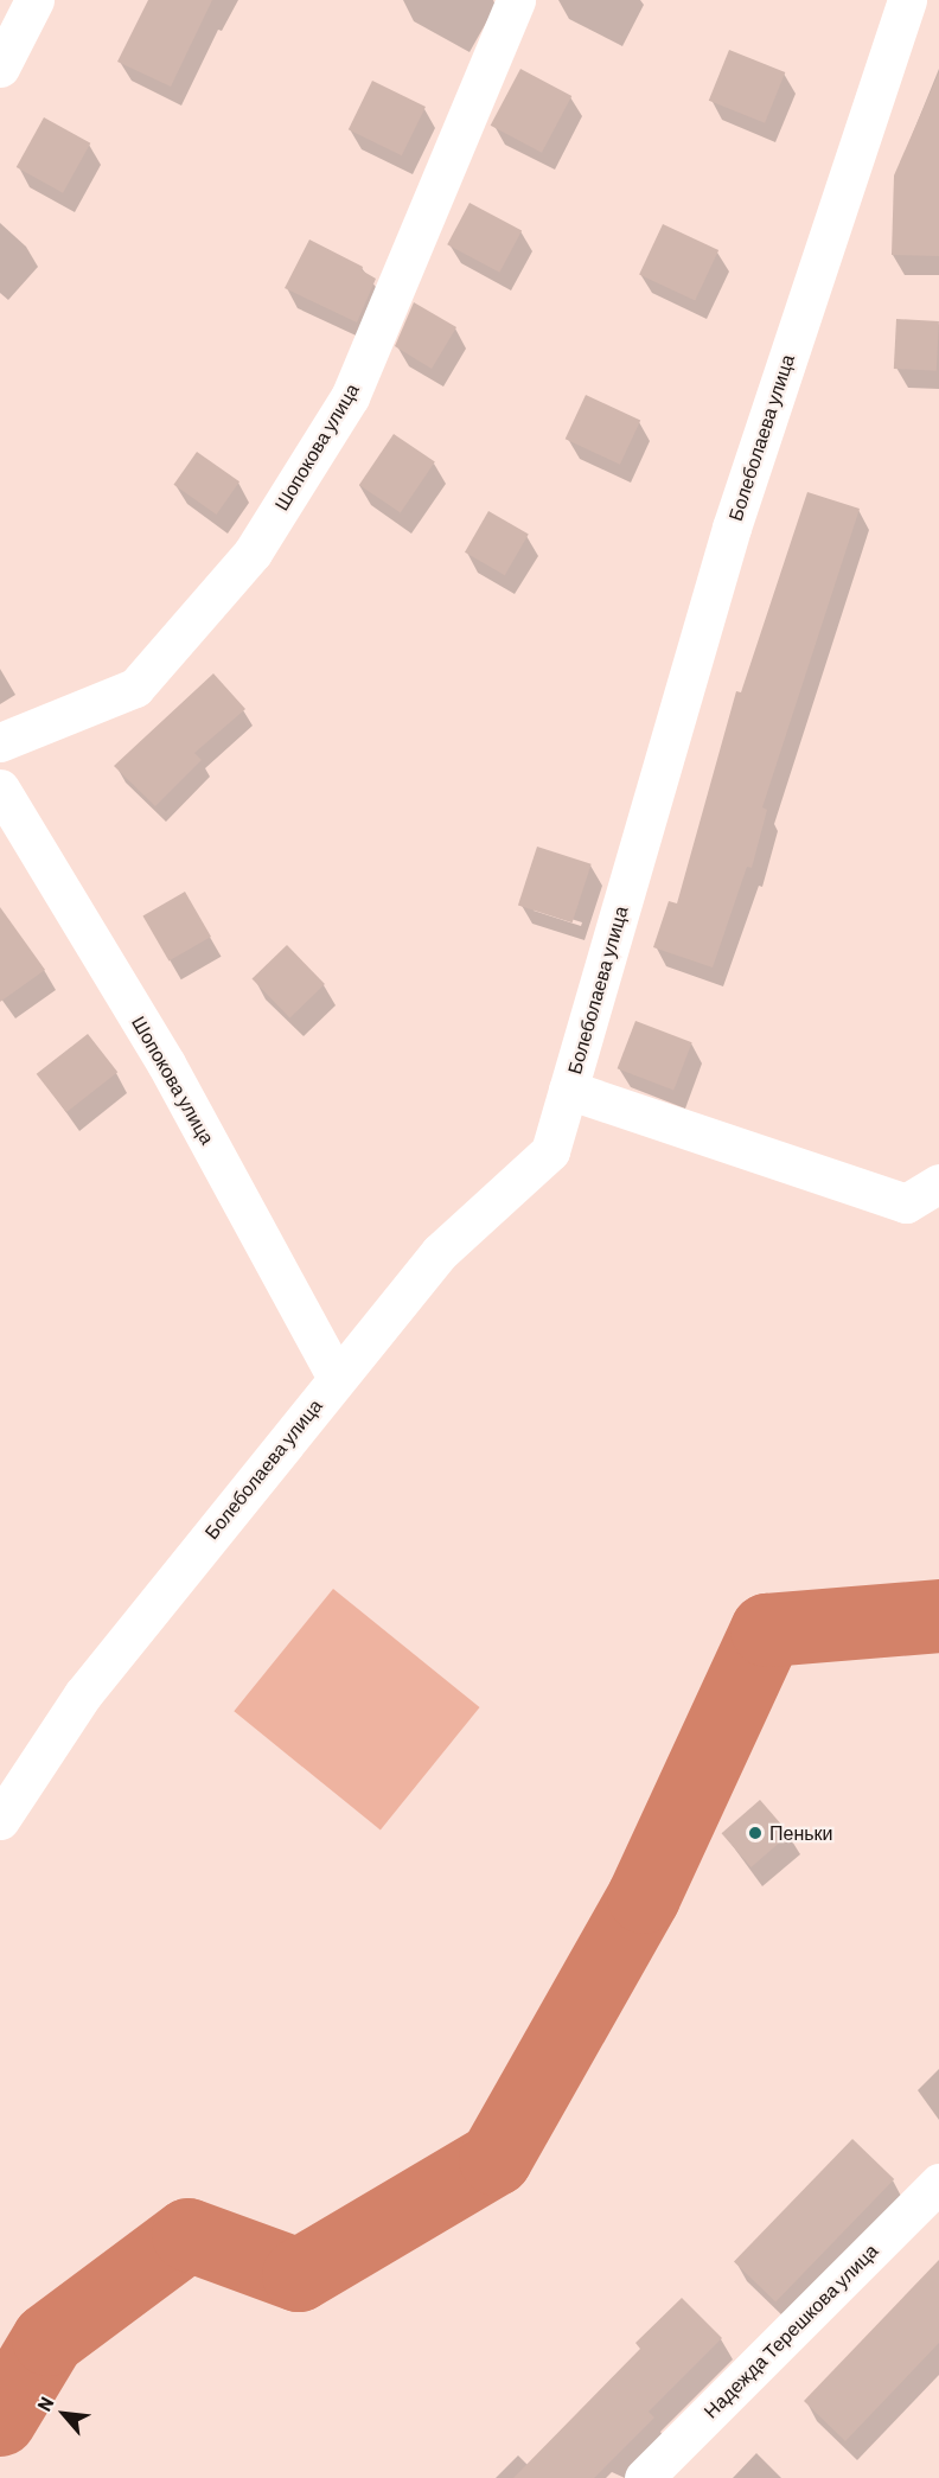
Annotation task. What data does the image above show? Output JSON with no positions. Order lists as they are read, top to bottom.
{
  "streets": {
    "street": ["Болеболаева улица", "Шопокова улица", "Надежда Терешкова улица"]
  },
  "crossings": [
    ["Болеболаева улица", "Шопокова улица"]
  ],
  "places": ["Пеньки"],
  "north": "top left"
}
